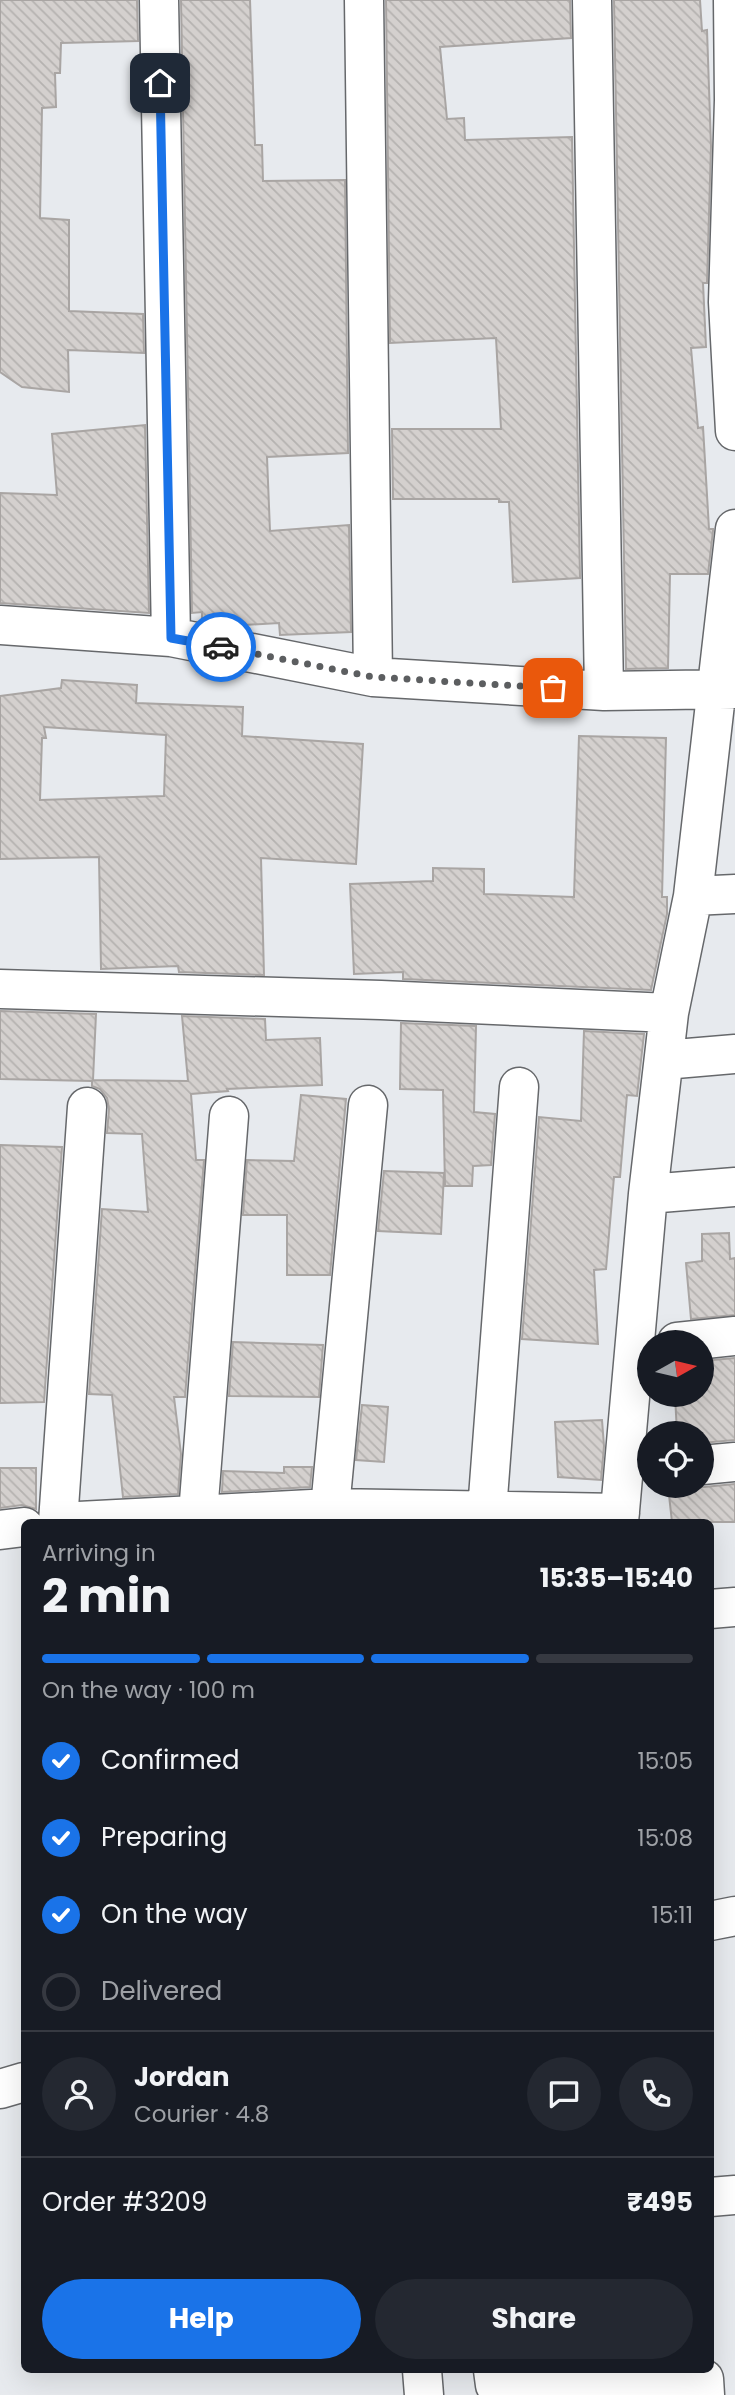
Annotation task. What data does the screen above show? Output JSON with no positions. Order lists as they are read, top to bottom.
{
  "north": "right",
  "page": {
    "heading": ["2 min", "Arriving in", "15:35–15:40"],
    "panel": [
      "Jordan",
      "Courier · 4.8",
      "Order #3209",
      "₹495"
    ],
    "bar": "On the way · 100 m",
    "list": [
      ["Confirmed", "15:05"],
      ["Preparing", "15:08"],
      ["On the way", "15:11"],
      "Delivered"
    ],
    "buttons": ["Help", "Share"]
  }
}
